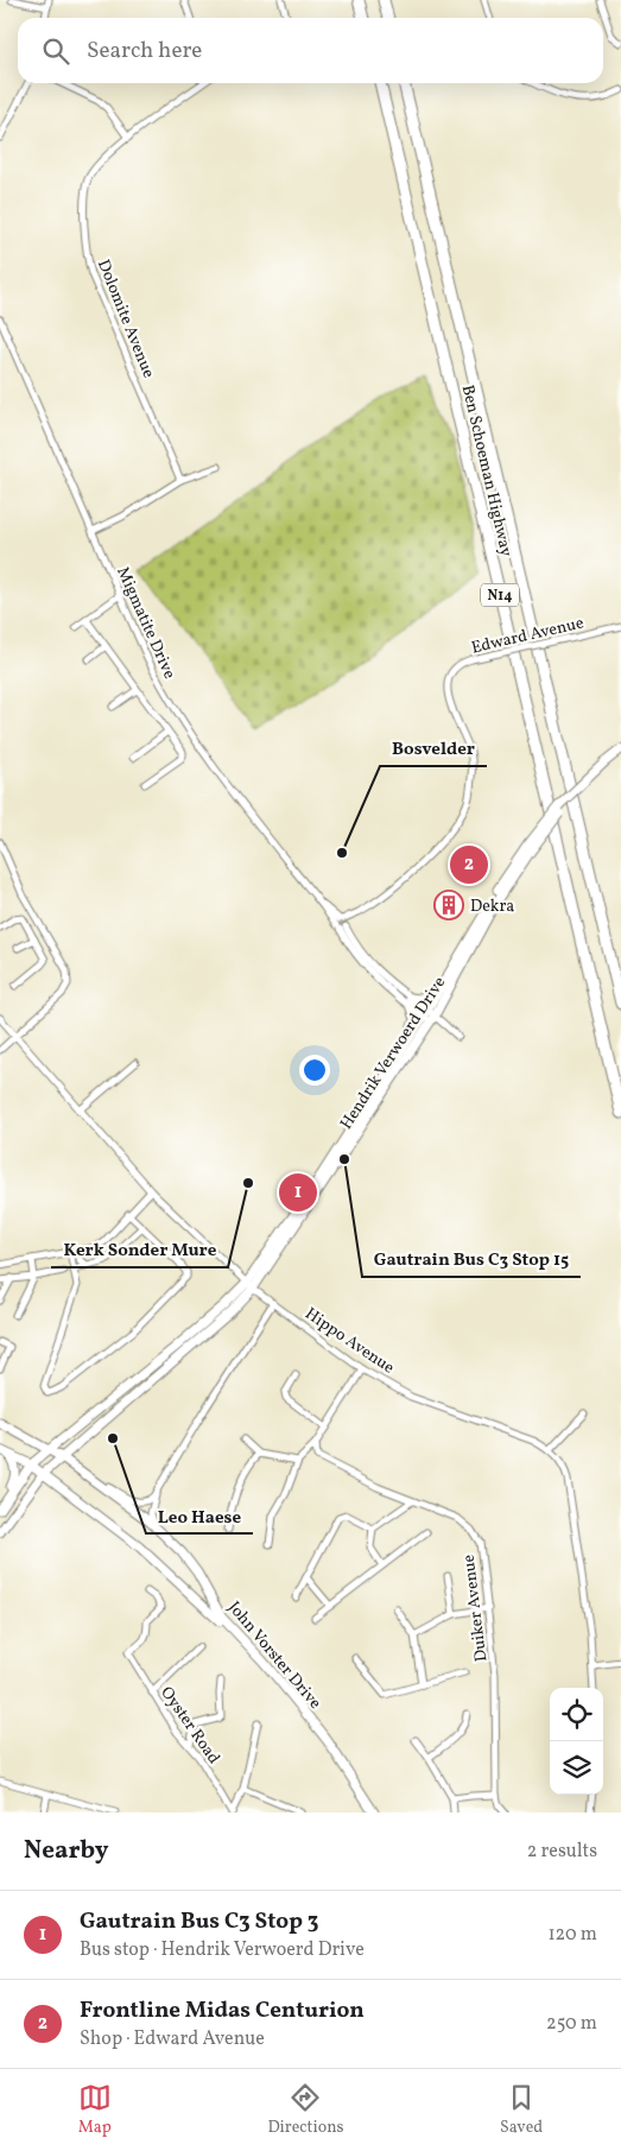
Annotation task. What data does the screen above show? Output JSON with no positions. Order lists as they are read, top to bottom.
{
  "streets": {
    "highway": ["Ben Schoeman Highway", "N14"],
    "main road": ["Hendrik Verwoerd Drive", "John Vorster Drive"],
    "street": [
      "Dolomite Avenue",
      "Migmatite Drive",
      "Edward Avenue",
      "Hippo Avenue",
      "Duiker Avenue",
      "Oyster Road"
    ]
  },
  "crossings": [
    ["Migmatite Drive", "Edward Avenue"],
    ["Migmatite Drive", "Hendrik Verwoerd Drive"],
    ["Hendrik Verwoerd Drive", "Hippo Avenue"],
    ["Hendrik Verwoerd Drive", "John Vorster Drive"]
  ],
  "places": {
    "other": [
      "Bosvelder",
      "Gautrain Bus C3 Stop 15",
      "Kerk Sonder Mure",
      "Leo Haese"
    ],
    "building": ["Dekra"]
  },
  "page": {
    "search": "Search here",
    "pins": ["2", "1"],
    "heading": ["Nearby", "2 results"],
    "list": [
      {
        "mark": "1",
        "name": "Gautrain Bus C3 Stop 3",
        "note": "Bus stop · Hendrik Verwoerd Drive",
        "value": "120 m"
      },
      {
        "mark": "2",
        "name": "Frontline Midas Centurion",
        "note": "Shop · Edward Avenue",
        "value": "250 m"
      }
    ],
    "nav": ["Map", "Directions", "Saved"]
  }
}
